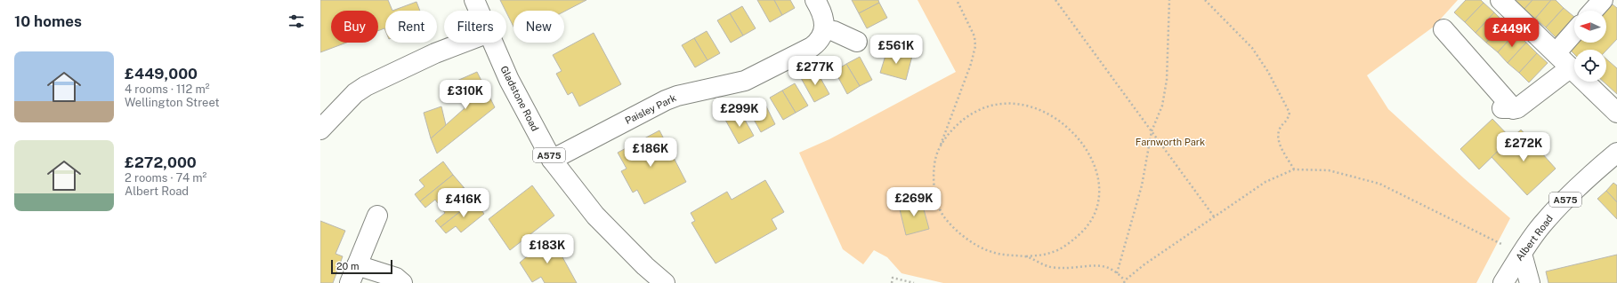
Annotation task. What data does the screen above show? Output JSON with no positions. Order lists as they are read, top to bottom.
{
  "streets": {
    "street": [
      "Gladstone Road",
      "Paisley Park",
      "A575",
      "Albert Road"
    ]
  },
  "crossings": [
    ["Gladstone Road", "Paisley Park"]
  ],
  "parks": ["Farnworth Park"],
  "scale_bar": "20 m",
  "north": "left",
  "page": {
    "heading": "10 homes",
    "chip": [
      "Buy",
      "Rent",
      "Filters",
      "New"
    ],
    "price": [
      "£449K",
      "£561K",
      "£277K",
      "£310K",
      "£299K",
      "£272K",
      "£186K",
      "£269K",
      "£416K",
      "£183K"
    ],
    "list": [
      {
        "name": "£449,000",
        "note": "4 rooms · 112 m² · Wellington Street"
      },
      {
        "name": "£272,000",
        "note": "2 rooms · 74 m² · Albert Road"
      }
    ],
    "scale": "20 m"
  }
}
